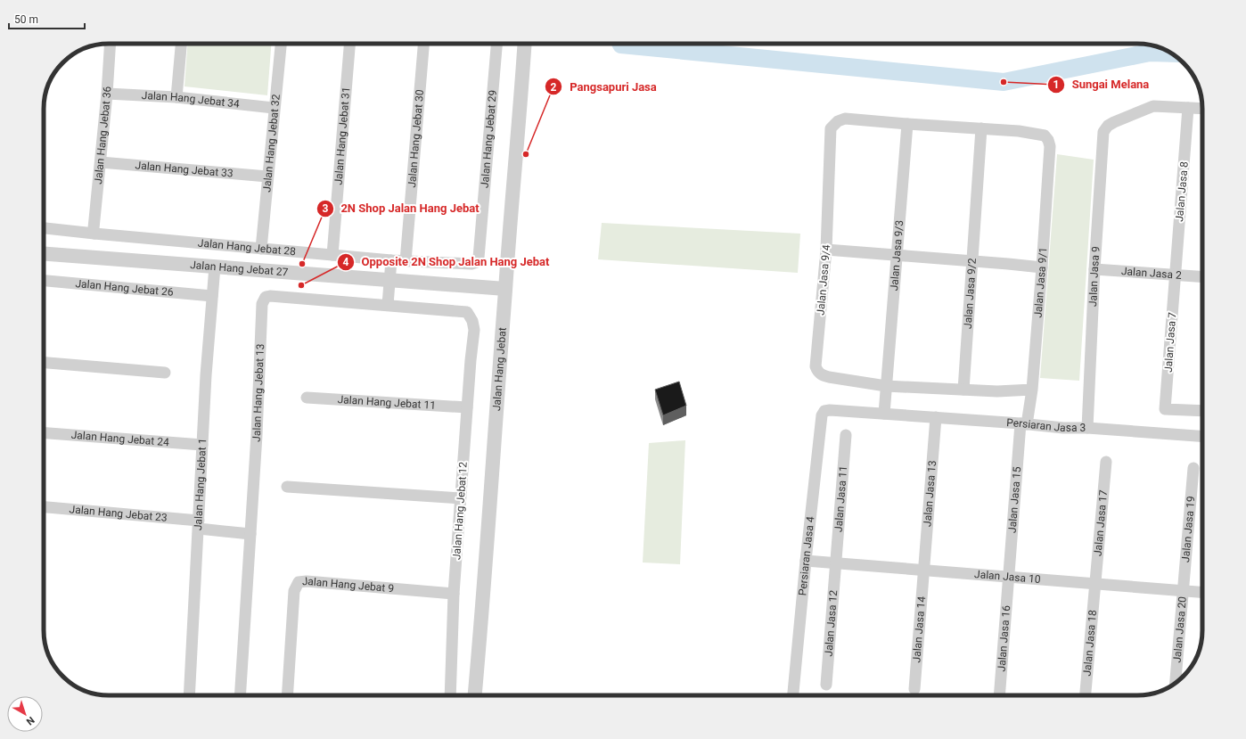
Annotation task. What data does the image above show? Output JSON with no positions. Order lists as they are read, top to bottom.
{
  "streets": {
    "street": [
      "Jalan Hang Jebat 34",
      "Jalan Hang Jebat 36",
      "Jalan Hang Jebat 31",
      "Jalan Hang Jebat 30",
      "Jalan Hang Jebat 29",
      "Jalan Hang Jebat 32",
      "Jalan Hang Jebat 33",
      "Jalan Jasa 8",
      "Jalan Hang Jebat 28",
      "Jalan Jasa 9/3",
      "Jalan Hang Jebat 27",
      "Jalan Jasa 2",
      "Jalan Jasa 9",
      "Jalan Jasa 9/4",
      "Jalan Jasa 9/1",
      "Jalan Hang Jebat 26",
      "Jalan Jasa 9/2",
      "Jalan Jasa 7",
      "Jalan Hang Jebat",
      "Jalan Hang Jebat 13",
      "Jalan Hang Jebat 11",
      "Persiaran Jasa 3",
      "Jalan Hang Jebat 24",
      "Jalan Hang Jebat 1",
      "Jalan Jasa 13",
      "Jalan Jasa 11",
      "Jalan Jasa 15",
      "Jalan Hang Jebat 12",
      "Jalan Hang Jebat 23",
      "Jalan Jasa 17",
      "Jalan Jasa 19",
      "Persiaran Jasa 4",
      "Jalan Jasa 10",
      "Jalan Hang Jebat 9",
      "Jalan Jasa 12",
      "Jalan Jasa 14",
      "Jalan Jasa 20",
      "Jalan Jasa 16",
      "Jalan Jasa 18"
    ]
  },
  "crossings": [
    ["Jalan Hang Jebat 34", "Jalan Hang Jebat 36"],
    ["Jalan Hang Jebat 34", "Jalan Hang Jebat 32"],
    ["Jalan Hang Jebat 36", "Jalan Hang Jebat 33"],
    ["Jalan Hang Jebat 36", "Jalan Hang Jebat 28"],
    ["Jalan Hang Jebat 31", "Jalan Hang Jebat 28"],
    ["Jalan Hang Jebat 30", "Jalan Hang Jebat 28"],
    ["Jalan Hang Jebat 29", "Jalan Hang Jebat 28"],
    ["Jalan Hang Jebat 32", "Jalan Hang Jebat 33"],
    ["Jalan Hang Jebat 32", "Jalan Hang Jebat 28"],
    ["Jalan Jasa 8", "Jalan Jasa 2"],
    ["Jalan Jasa 8", "Jalan Jasa 9"],
    ["Jalan Jasa 8", "Jalan Jasa 7"],
    ["Jalan Jasa 9/3", "Jalan Jasa 9/4"],
    ["Jalan Hang Jebat 27", "Jalan Hang Jebat"],
    ["Jalan Hang Jebat 27", "Jalan Hang Jebat 1"],
    ["Jalan Jasa 2", "Jalan Jasa 9"],
    ["Jalan Jasa 2", "Jalan Jasa 7"],
    ["Jalan Jasa 9", "Persiaran Jasa 3"],
    ["Jalan Jasa 9/1", "Jalan Jasa 9/2"],
    ["Jalan Jasa 9/1", "Persiaran Jasa 3"],
    ["Jalan Jasa 9/1", "Jalan Jasa 15"],
    ["Jalan Hang Jebat 26", "Jalan Hang Jebat 1"],
    ["Jalan Hang Jebat 13", "Jalan Hang Jebat 12"],
    ["Jalan Hang Jebat 13", "Jalan Hang Jebat 23"],
    ["Jalan Hang Jebat 11", "Jalan Hang Jebat 12"],
    ["Persiaran Jasa 3", "Jalan Jasa 13"],
    ["Persiaran Jasa 3", "Jalan Jasa 15"],
    ["Persiaran Jasa 3", "Persiaran Jasa 4"],
    ["Jalan Hang Jebat 24", "Jalan Hang Jebat 1"],
    ["Jalan Hang Jebat 1", "Jalan Hang Jebat 23"],
    ["Jalan Jasa 13", "Jalan Jasa 10"],
    ["Jalan Jasa 13", "Jalan Jasa 14"],
    ["Jalan Jasa 11", "Jalan Jasa 10"],
    ["Jalan Jasa 11", "Jalan Jasa 12"],
    ["Jalan Jasa 15", "Jalan Jasa 10"],
    ["Jalan Jasa 15", "Jalan Jasa 16"],
    ["Jalan Hang Jebat 12", "Jalan Hang Jebat 9"],
    ["Jalan Jasa 17", "Jalan Jasa 10"],
    ["Jalan Jasa 17", "Jalan Jasa 18"],
    ["Jalan Jasa 19", "Jalan Jasa 10"],
    ["Jalan Jasa 19", "Jalan Jasa 20"],
    ["Persiaran Jasa 4", "Jalan Jasa 10"],
    ["Jalan Jasa 10", "Jalan Jasa 12"],
    ["Jalan Jasa 10", "Jalan Jasa 14"],
    ["Jalan Jasa 10", "Jalan Jasa 20"],
    ["Jalan Jasa 10", "Jalan Jasa 16"],
    ["Jalan Jasa 10", "Jalan Jasa 18"]
  ],
  "places": [
    "Sungai Melana",
    "Pangsapuri Jasa",
    "2N Shop Jalan Hang Jebat",
    "Opposite 2N Shop Jalan Hang Jebat"
  ],
  "scale_bar": "50 m",
  "north": "bottom right"
}
